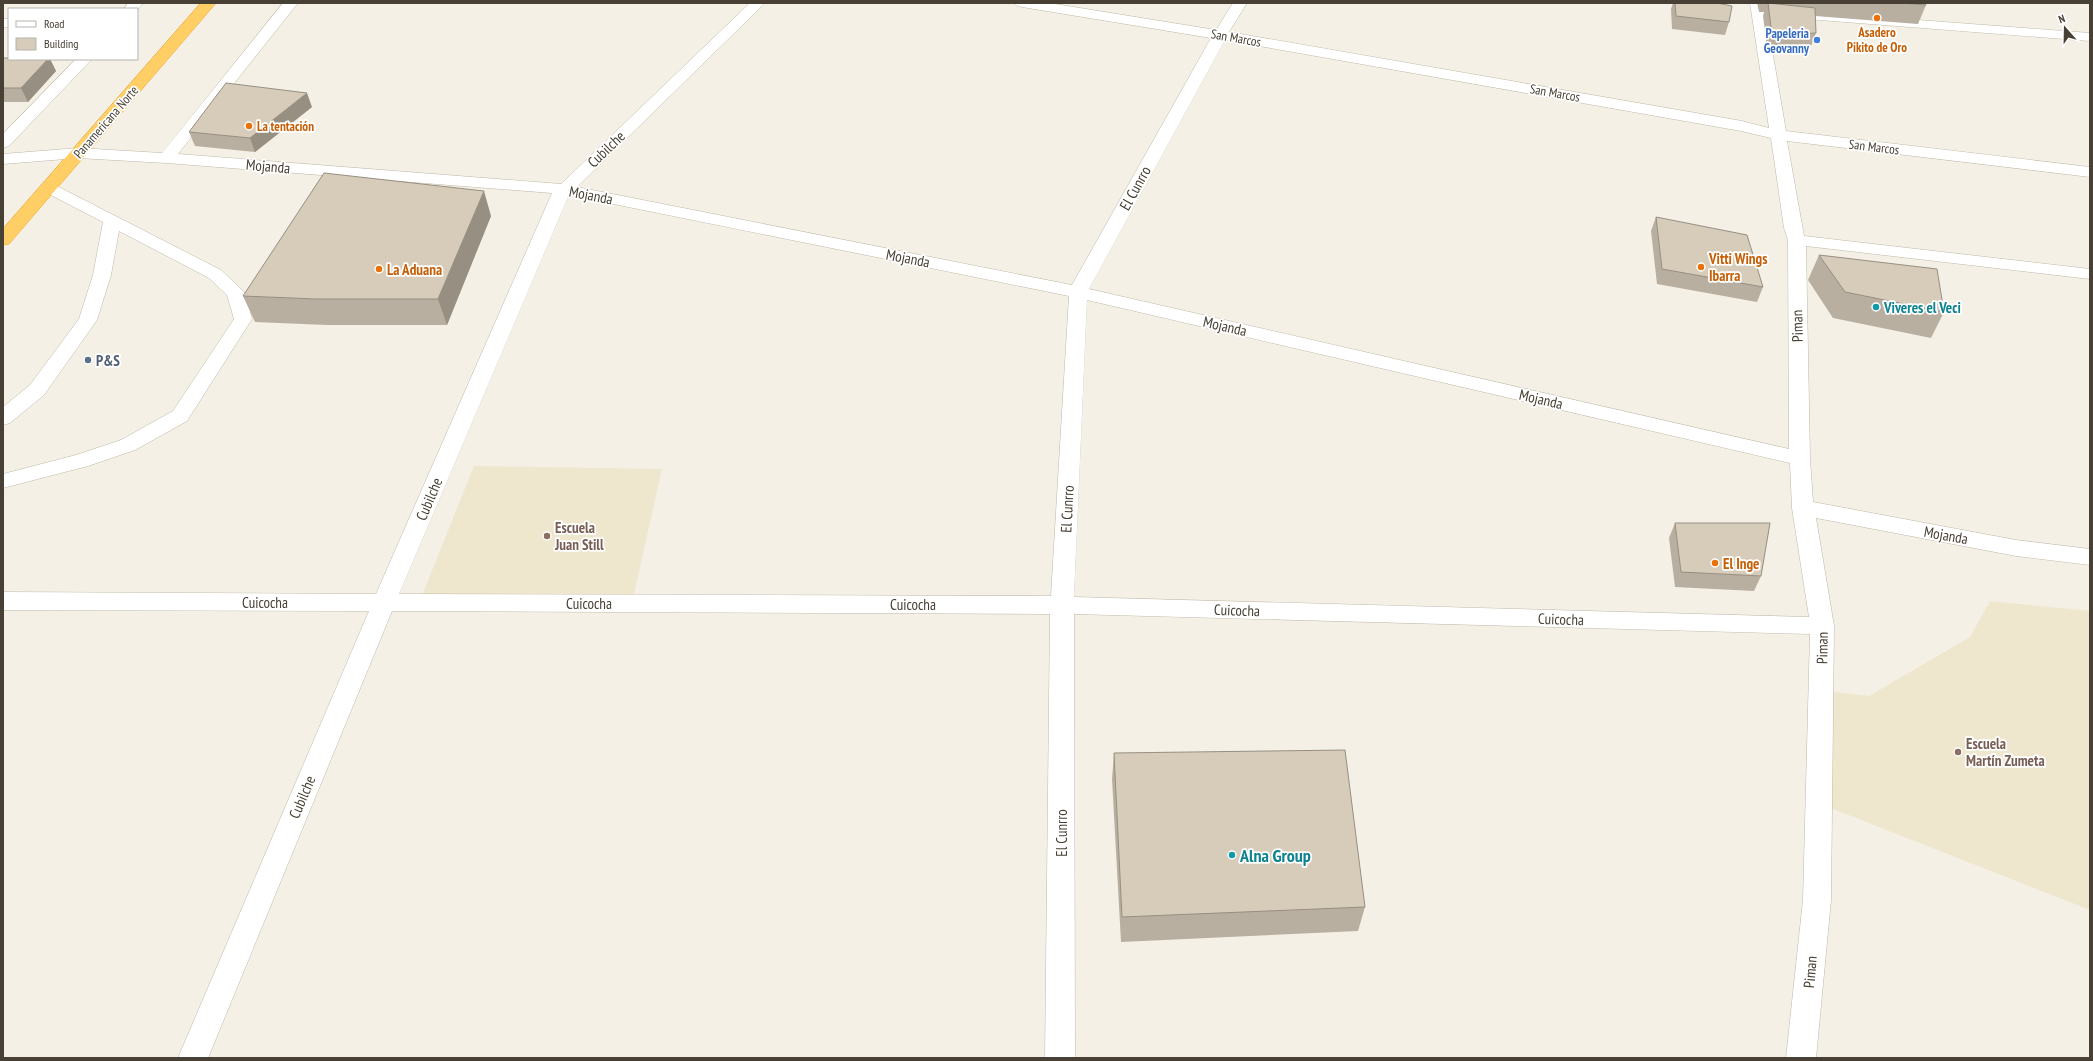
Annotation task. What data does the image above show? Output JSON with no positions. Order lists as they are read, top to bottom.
{
  "streets": {
    "highway": ["Panamericana Norte"],
    "street": [
      "San Marcos",
      "Cubilche",
      "Mojanda",
      "El Cunrro",
      "Piman",
      "Cuicocha"
    ]
  },
  "crossings": [
    ["San Marcos", "El Cunrro"],
    ["San Marcos", "Piman"],
    ["Panamericana Norte", "Mojanda"],
    ["Cubilche", "Mojanda"],
    ["Cubilche", "Cuicocha"],
    ["Mojanda", "El Cunrro"],
    ["Mojanda", "Piman"],
    ["El Cunrro", "Cuicocha"],
    ["Piman", "Cuicocha"]
  ],
  "places": [
    "Asadero Pikito de Oro",
    "Papeleria Geovanny",
    "La tentación",
    "Vitti Wings Ibarra",
    "La Aduana",
    "Viveres el Veci",
    "P&S",
    "Escuela Juan Still",
    "El Inge",
    "Escuela Martín Zumeta",
    "Alna Group"
  ],
  "legend": ["Road", "Building"],
  "north": "top"
}
